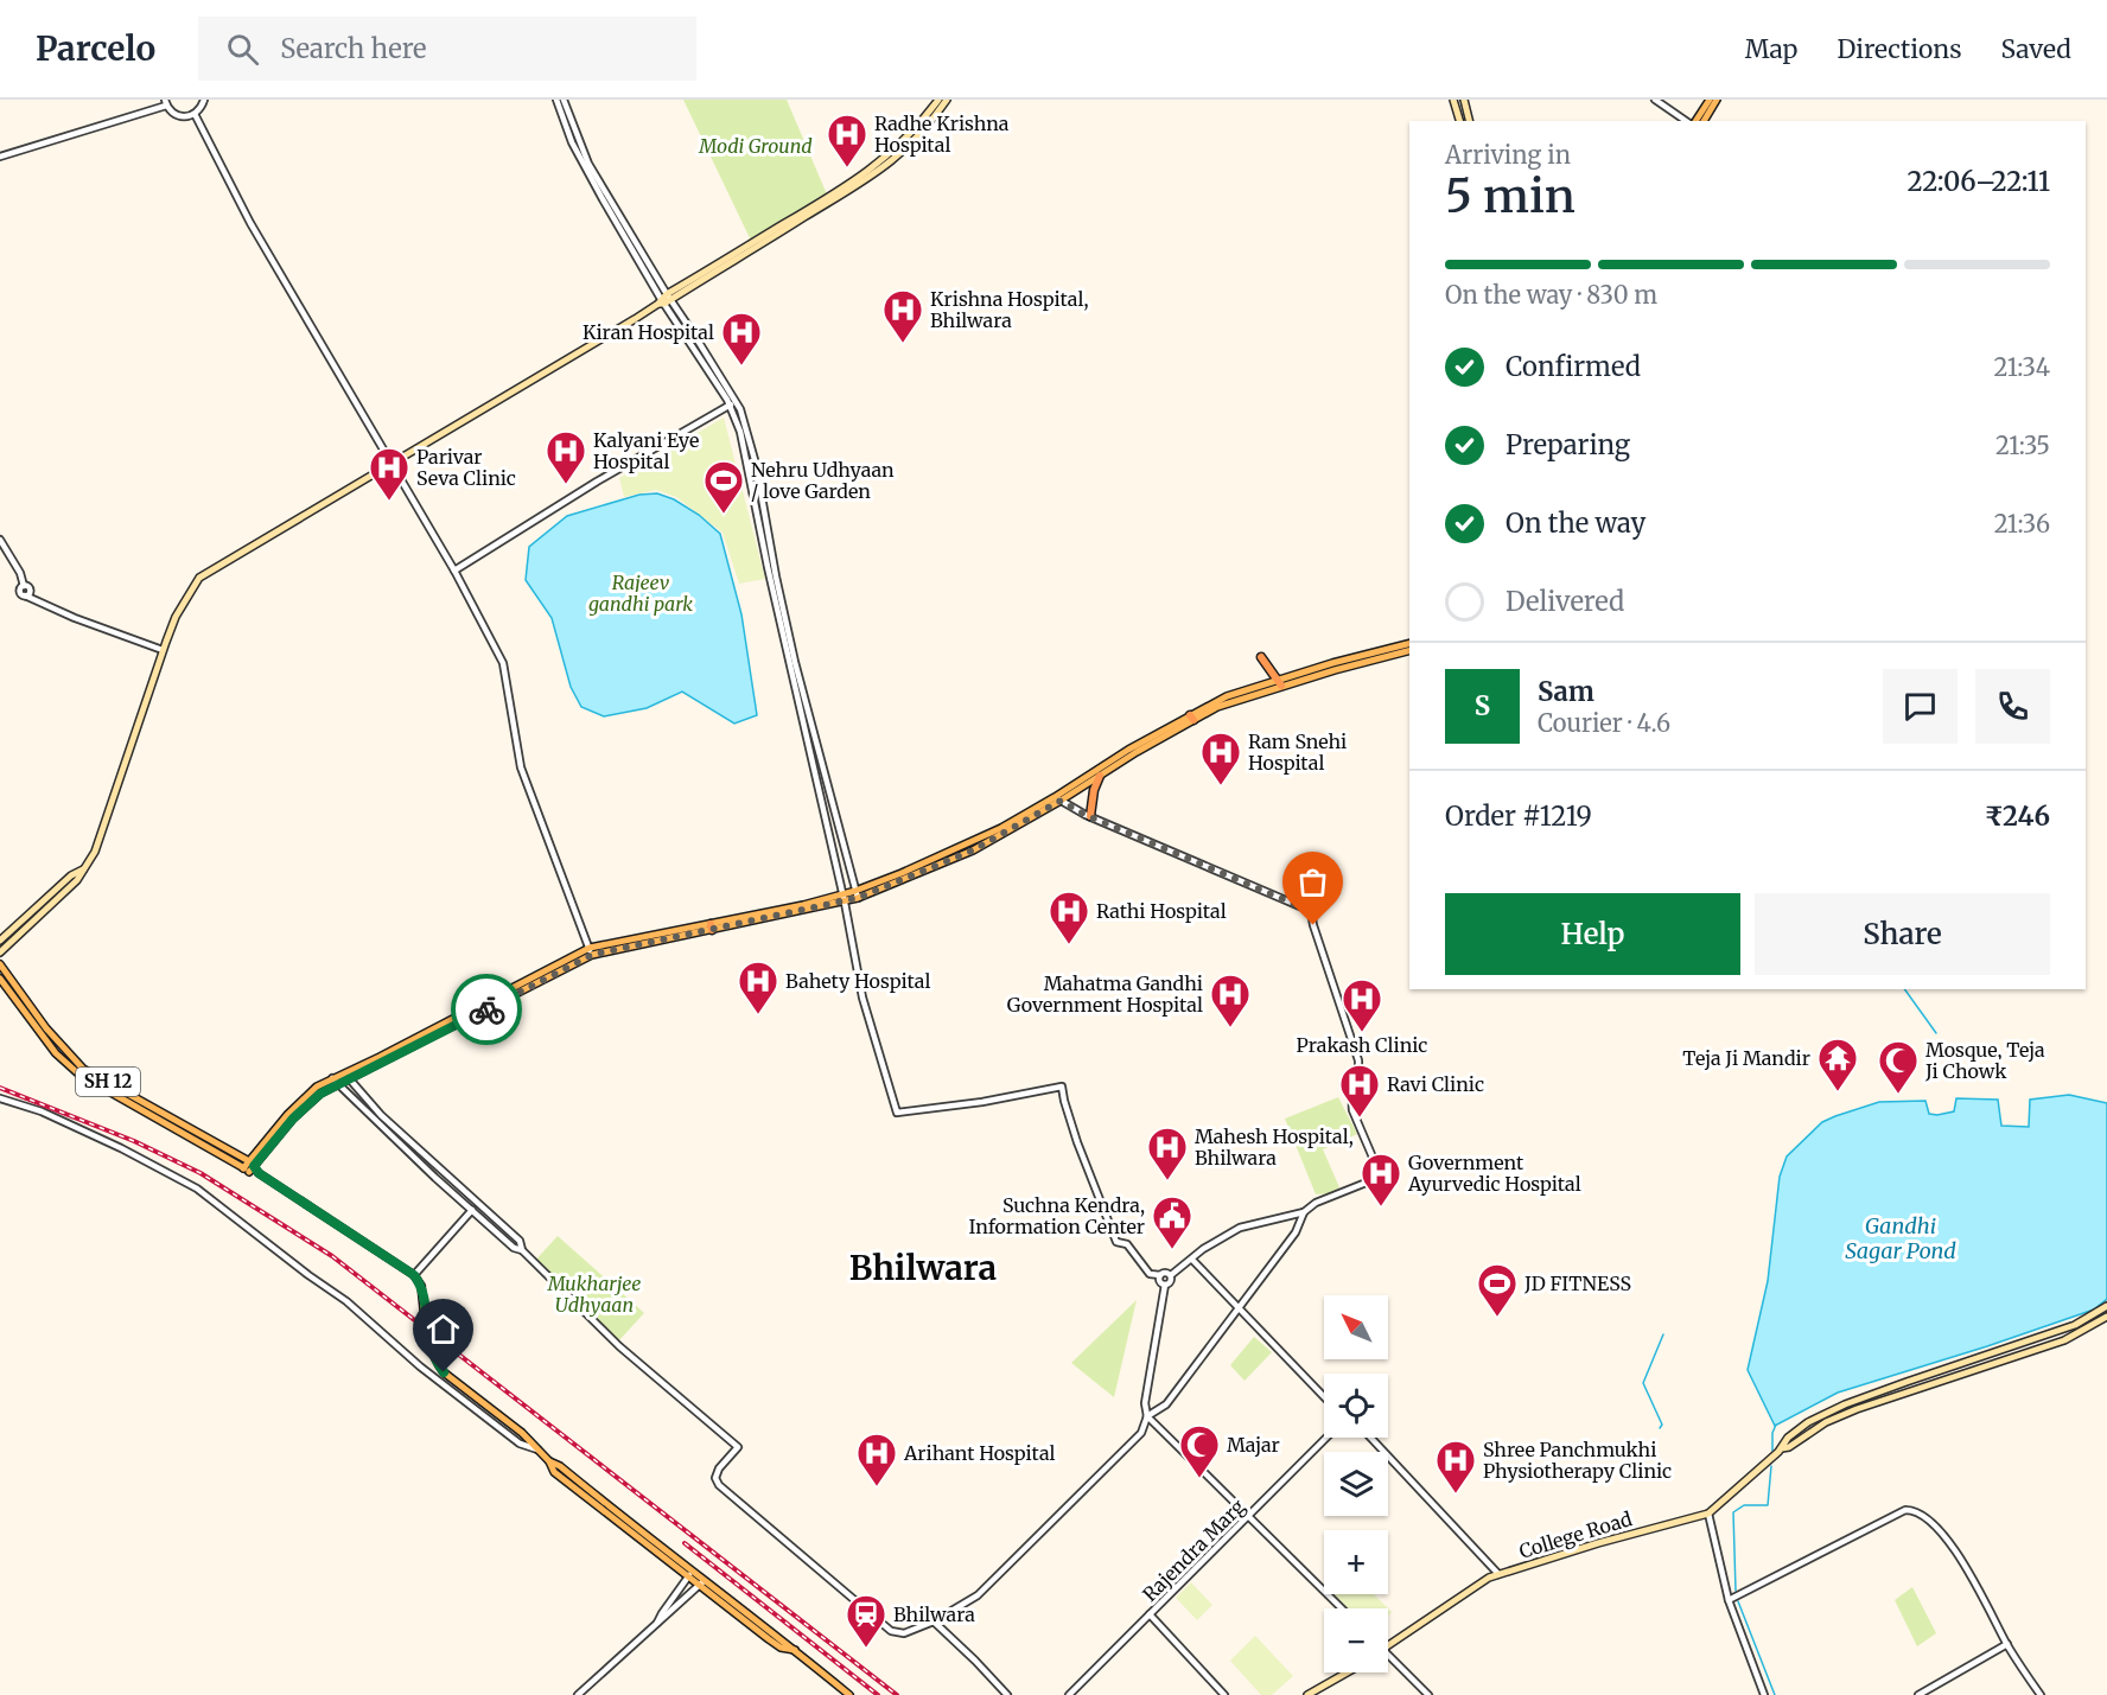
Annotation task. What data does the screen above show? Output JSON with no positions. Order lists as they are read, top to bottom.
{
  "streets": {
    "main road": ["SH 12", "College Road"],
    "street": ["Rajendra Marg"]
  },
  "districts": ["Bhilwara"],
  "water": ["Gandhi Sagar Pond"],
  "parks": ["Modi Ground", "Rajeev gandhi park", "Mukharjee Udhyaan"],
  "places": {
    "hospital": [
      "Radhe Krishna Hospital",
      "Krishna Hospital, Bhilwara",
      "Kiran Hospital",
      "Kalyani Eye Hospital",
      "Parivar Seva Clinic",
      "Ram Snehi Hospital",
      "Rathi Hospital",
      "Bahety Hospital",
      "Mahatma Gandhi Government Hospital",
      "Prakash Clinic",
      "Ravi Clinic",
      "Mahesh Hospital, Bhilwara",
      "Government Ayurvedic Hospital",
      "Arihant Hospital",
      "Shree Panchmukhi Physiotherapy Clinic"
    ],
    "sports": ["Nehru Udhyaan / love Garden", "JD FITNESS"],
    "temple": ["Teja Ji Mandir"],
    "mosque": ["Mosque, Teja Ji Chowk", "Majar"],
    "public building": ["Suchna Kendra, Information Center"],
    "station": ["Bhilwara"]
  },
  "north": "top left",
  "page": {
    "header": "Parcelo",
    "search": "Search here",
    "nav": ["Map", "Directions", "Saved"],
    "heading": ["5 min", "Arriving in", "22:06–22:11"],
    "panel": [
      "Sam",
      "Courier · 4.6",
      "Order #1219",
      "₹246"
    ],
    "bar": "On the way · 830 m",
    "list": [
      ["Confirmed", "21:34"],
      ["Preparing", "21:35"],
      ["On the way", "21:36"],
      "Delivered"
    ],
    "round": "S",
    "buttons": ["Help", "Share"],
    "map_buttons": ["+", "−"]
  }
}
